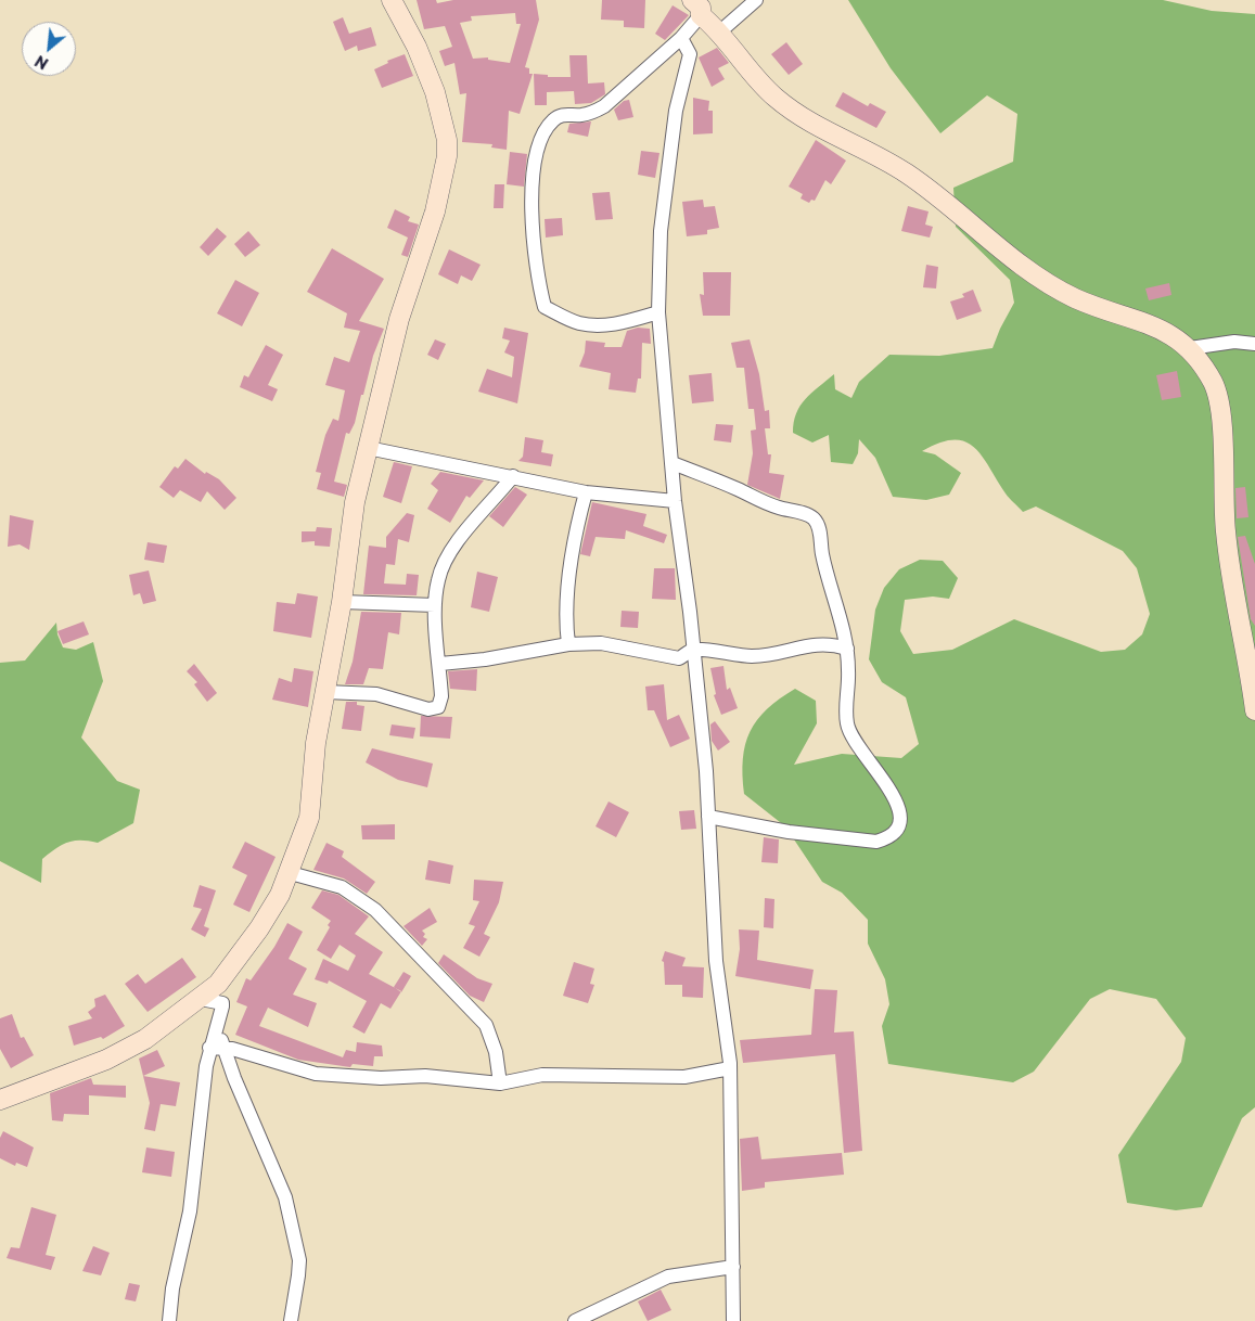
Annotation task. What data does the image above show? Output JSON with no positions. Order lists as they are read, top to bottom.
{
  "north": "bottom left"
}
